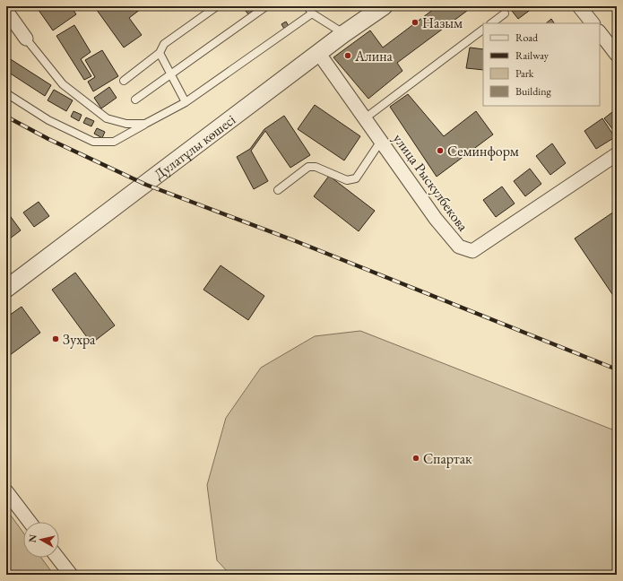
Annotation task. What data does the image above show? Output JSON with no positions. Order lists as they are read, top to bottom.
{
  "streets": {
    "street": ["Дулатұлы көшесі", "улица Рыскулбекова"]
  },
  "crossings": [
    ["Дулатұлы көшесі", "улица Рыскулбекова"]
  ],
  "places": [
    "Назым",
    "Алина",
    "Семинформ",
    "Зухра",
    "Спартак"
  ],
  "legend": [
    "Road",
    "Railway",
    "Park",
    "Building"
  ],
  "north": "left"
}
